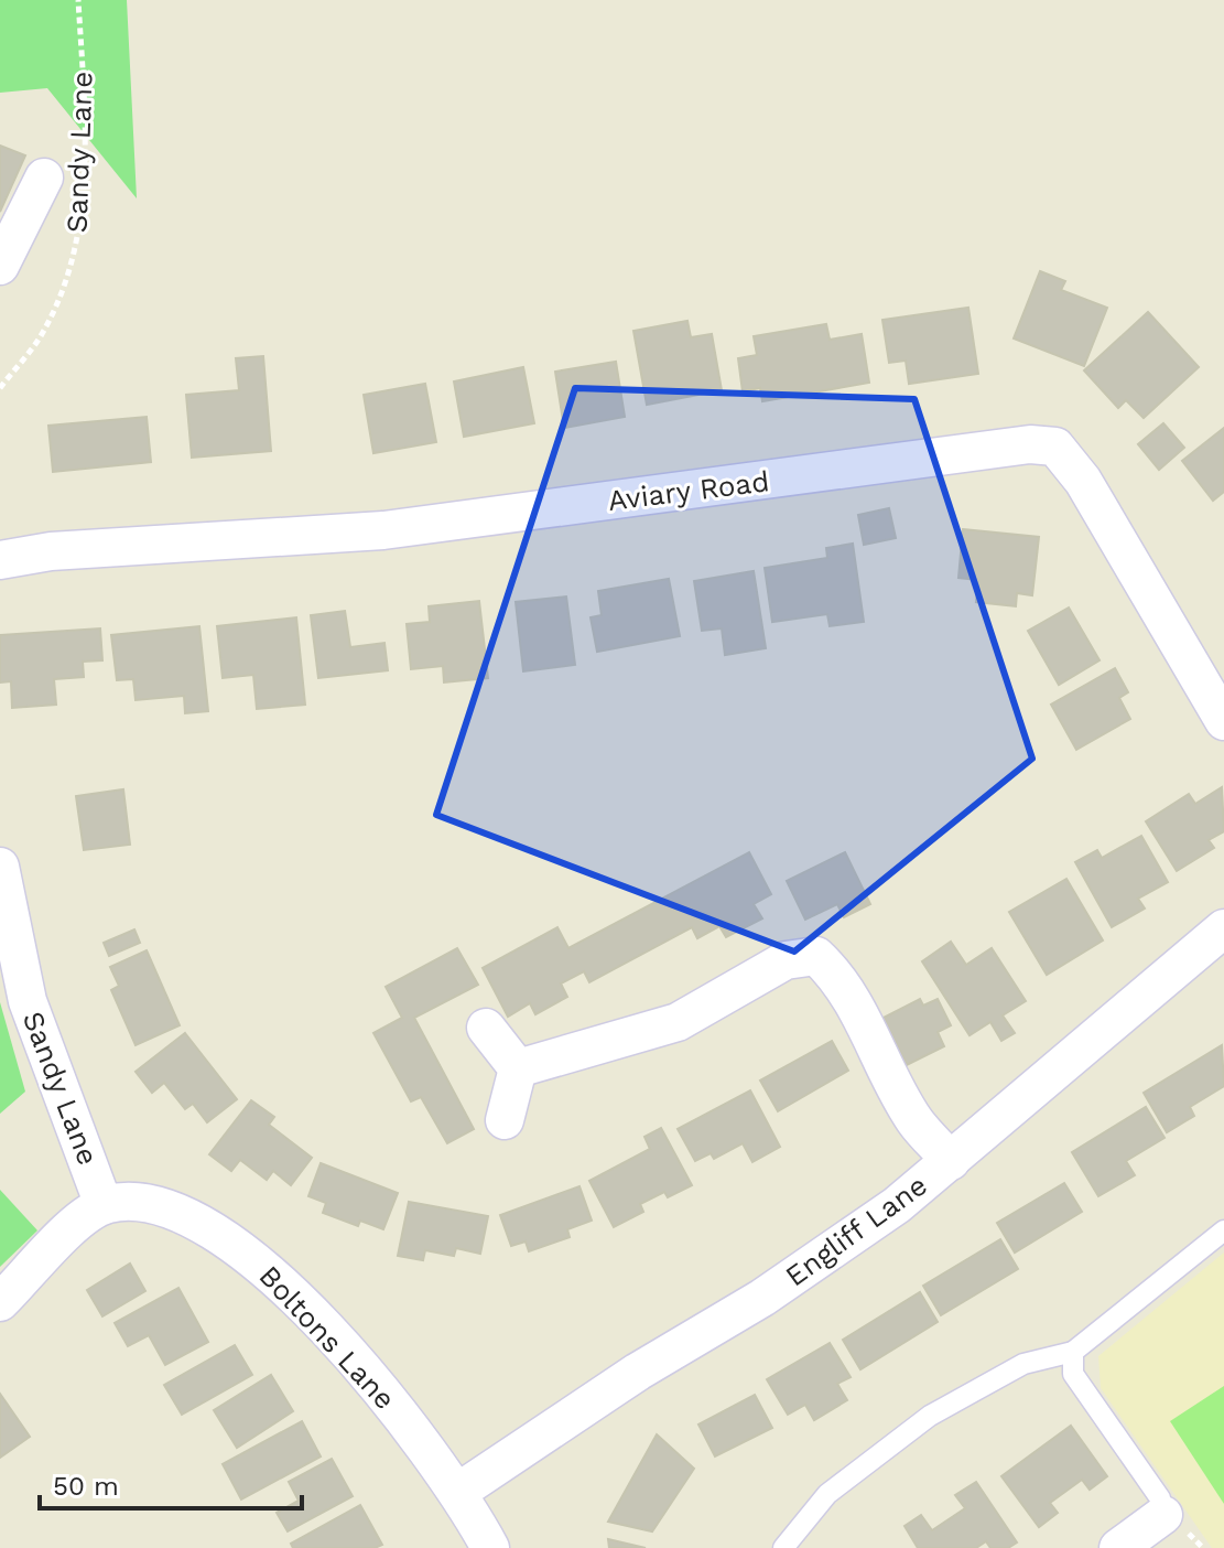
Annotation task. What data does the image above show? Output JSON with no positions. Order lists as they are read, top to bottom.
{
  "streets": {
    "street": [
      "Sandy Lane",
      "Aviary Road",
      "Engliff Lane",
      "Boltons Lane"
    ]
  },
  "crossings": [
    ["Sandy Lane", "Boltons Lane"],
    ["Engliff Lane", "Boltons Lane"]
  ],
  "scale_bar": "50 m"
}
